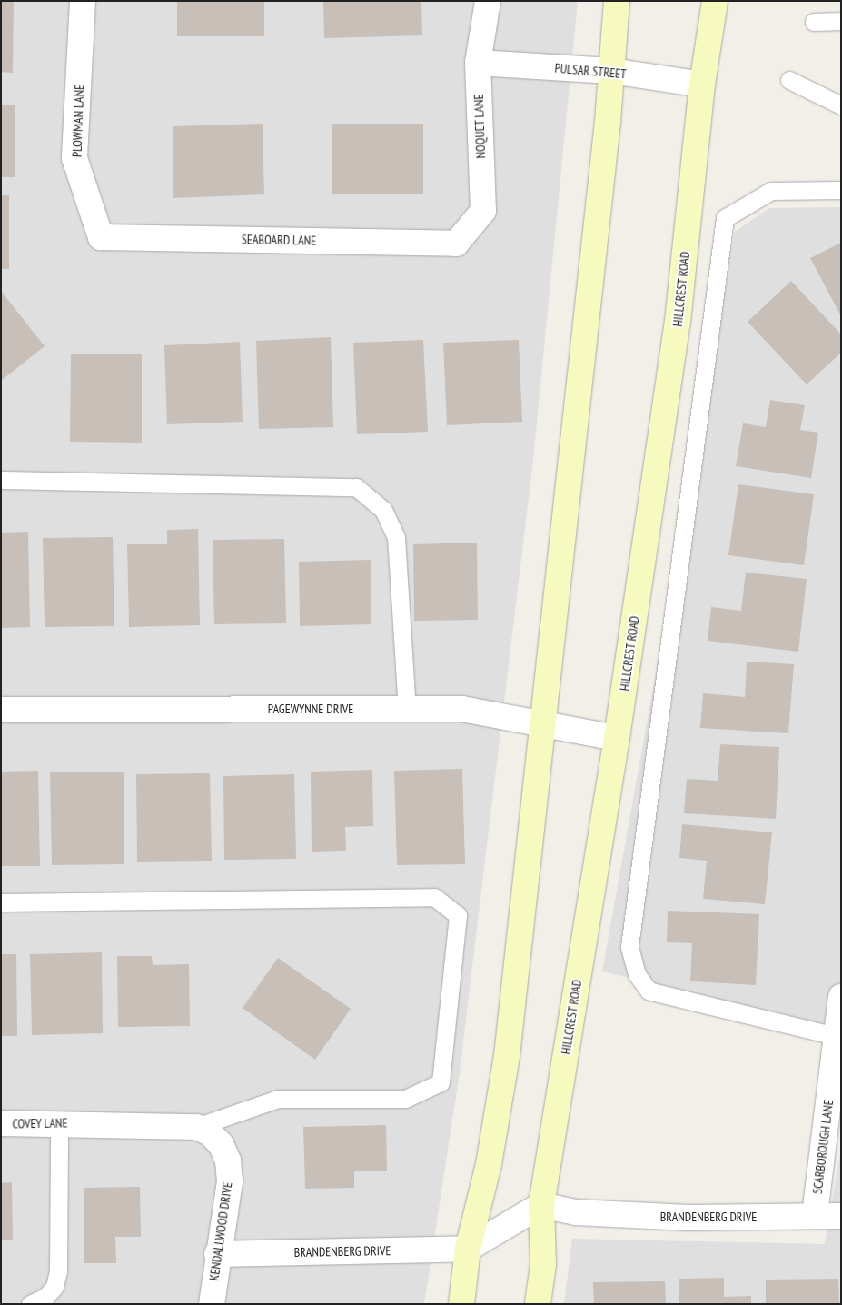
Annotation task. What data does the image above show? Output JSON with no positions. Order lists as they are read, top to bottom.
{
  "streets": {
    "main road": ["HILLCREST ROAD"],
    "street": [
      "PULSAR STREET",
      "PLOWMAN LANE",
      "NOQUET LANE",
      "SEABOARD LANE",
      "PAGEWYNNE DRIVE",
      "COVEY LANE",
      "SCARBOROUGH LANE",
      "BRANDENBERG DRIVE",
      "KENDALLWOOD DRIVE"
    ]
  },
  "crossings": [
    ["PULSAR STREET", "NOQUET LANE"],
    ["PULSAR STREET", "HILLCREST ROAD"],
    ["PLOWMAN LANE", "SEABOARD LANE"],
    ["NOQUET LANE", "SEABOARD LANE"],
    ["HILLCREST ROAD", "PAGEWYNNE DRIVE"],
    ["HILLCREST ROAD", "BRANDENBERG DRIVE"],
    ["COVEY LANE", "KENDALLWOOD DRIVE"],
    ["SCARBOROUGH LANE", "BRANDENBERG DRIVE"],
    ["BRANDENBERG DRIVE", "KENDALLWOOD DRIVE"]
  ]
}
